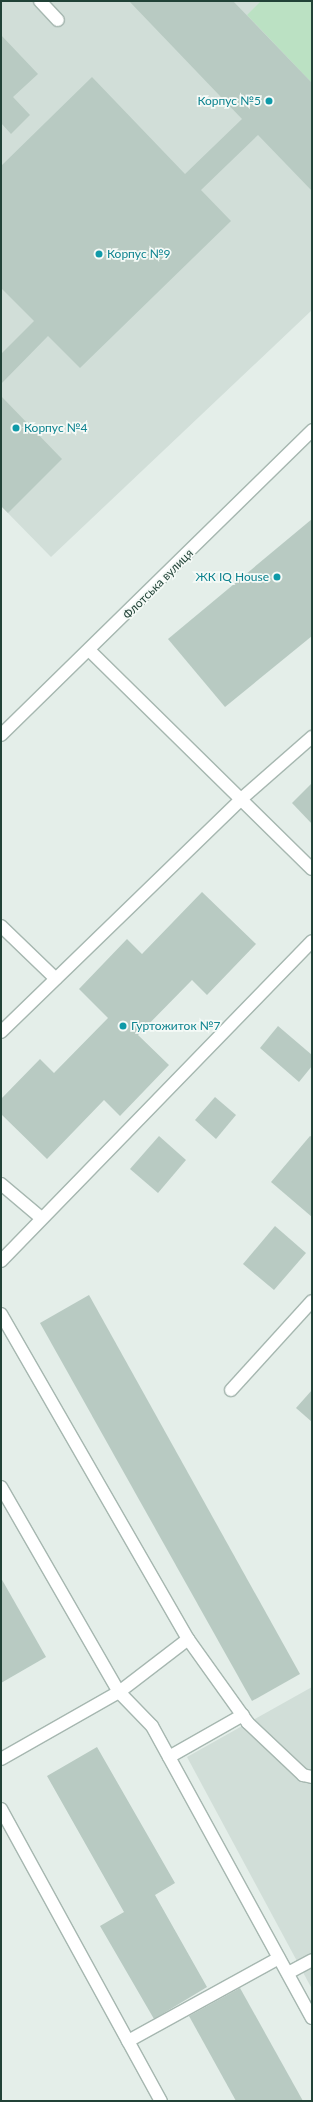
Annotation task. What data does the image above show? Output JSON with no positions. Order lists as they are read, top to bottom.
{
  "streets": {
    "street": ["Флотська вулиця"]
  },
  "places": [
    "Корпус №5",
    "Корпус №9",
    "Корпус №4",
    "ЖК IQ House",
    "Гуртожиток №7"
  ]
}
